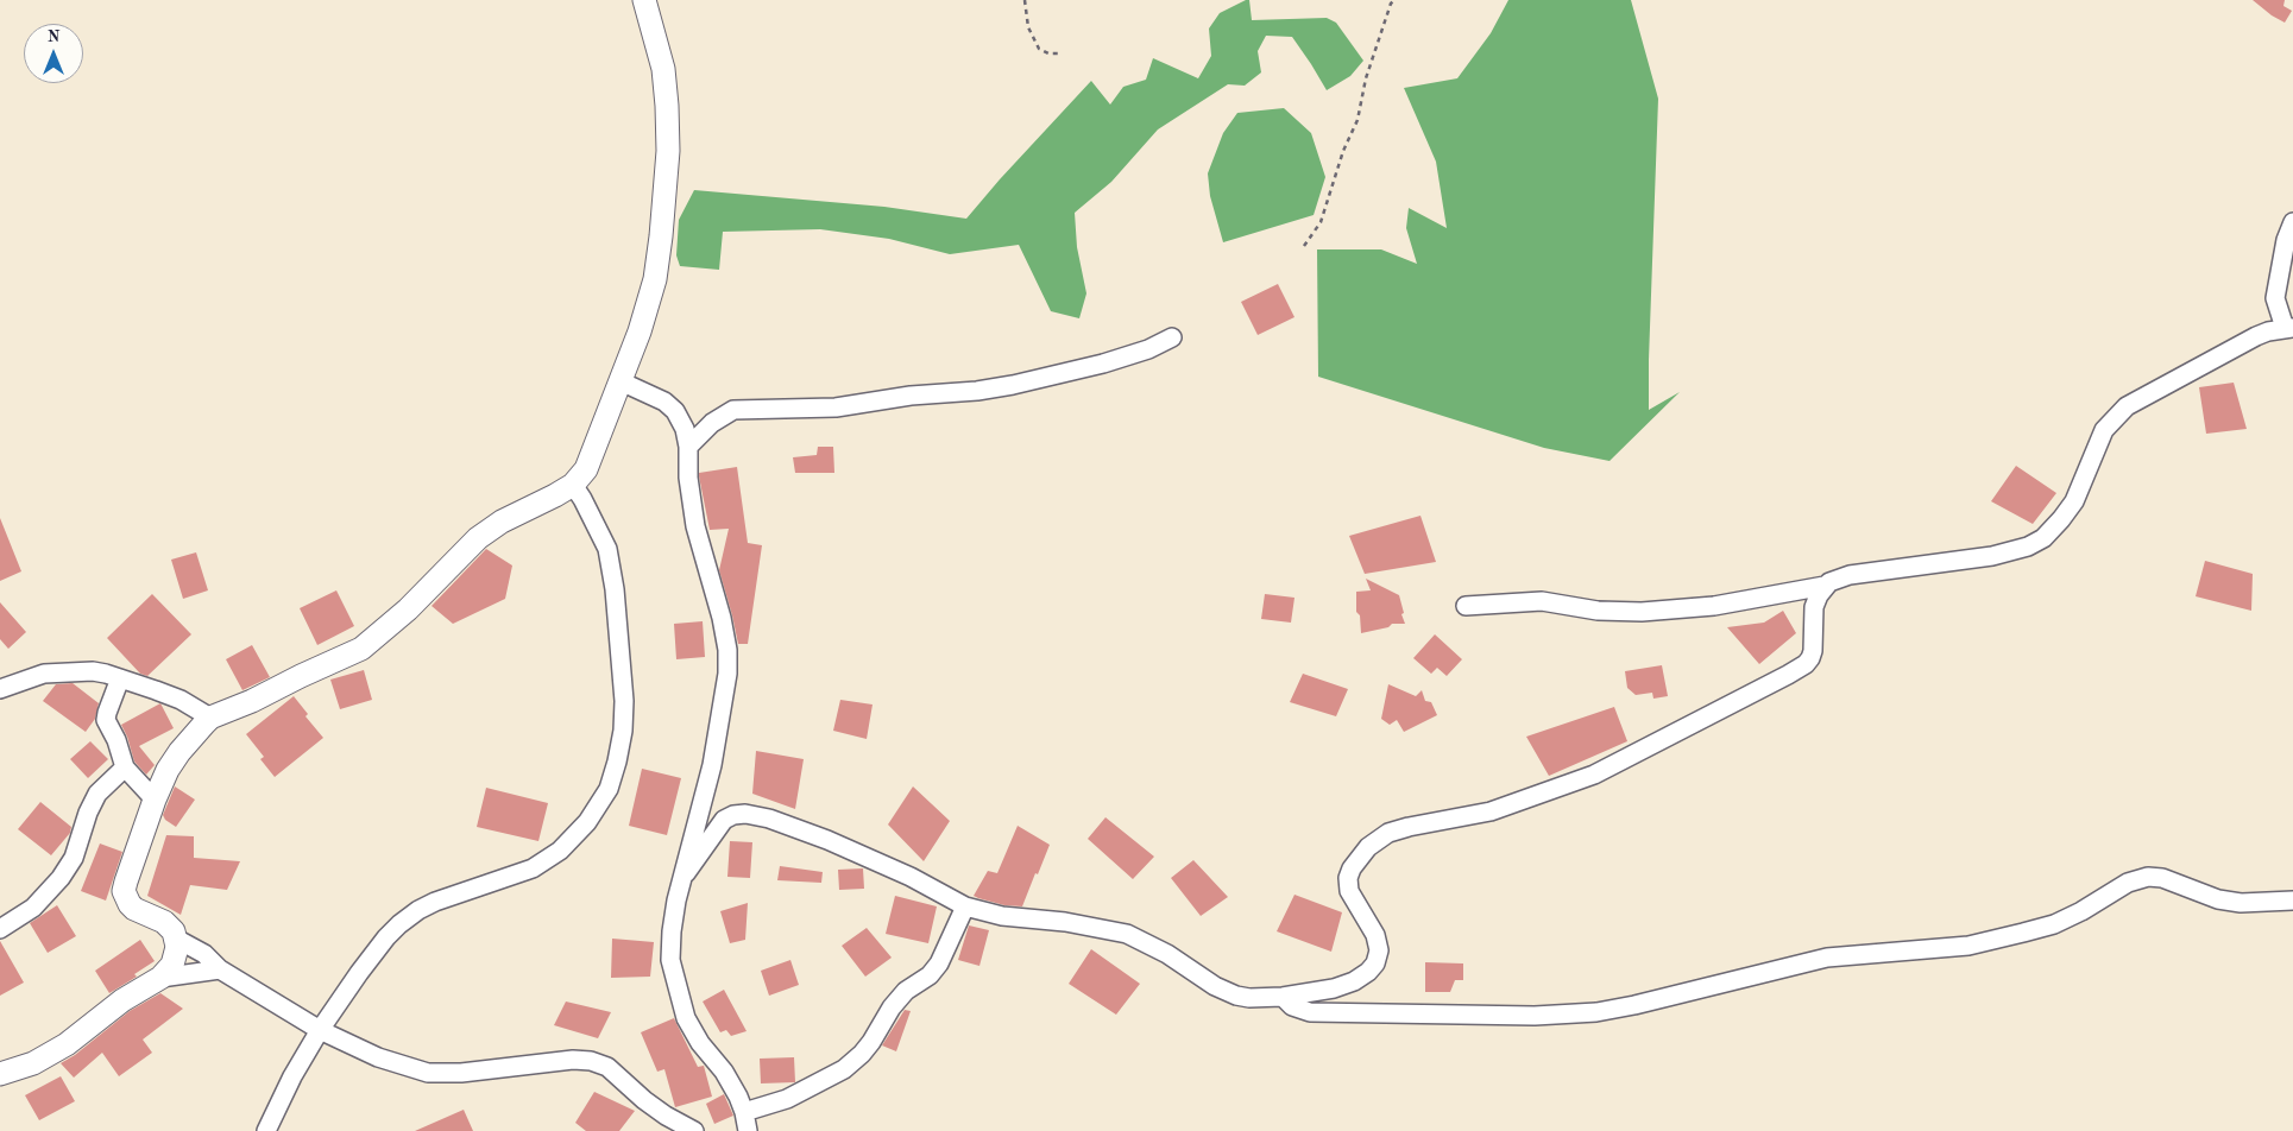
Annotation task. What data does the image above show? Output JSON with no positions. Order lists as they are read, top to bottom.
{
  "north": "top"
}
